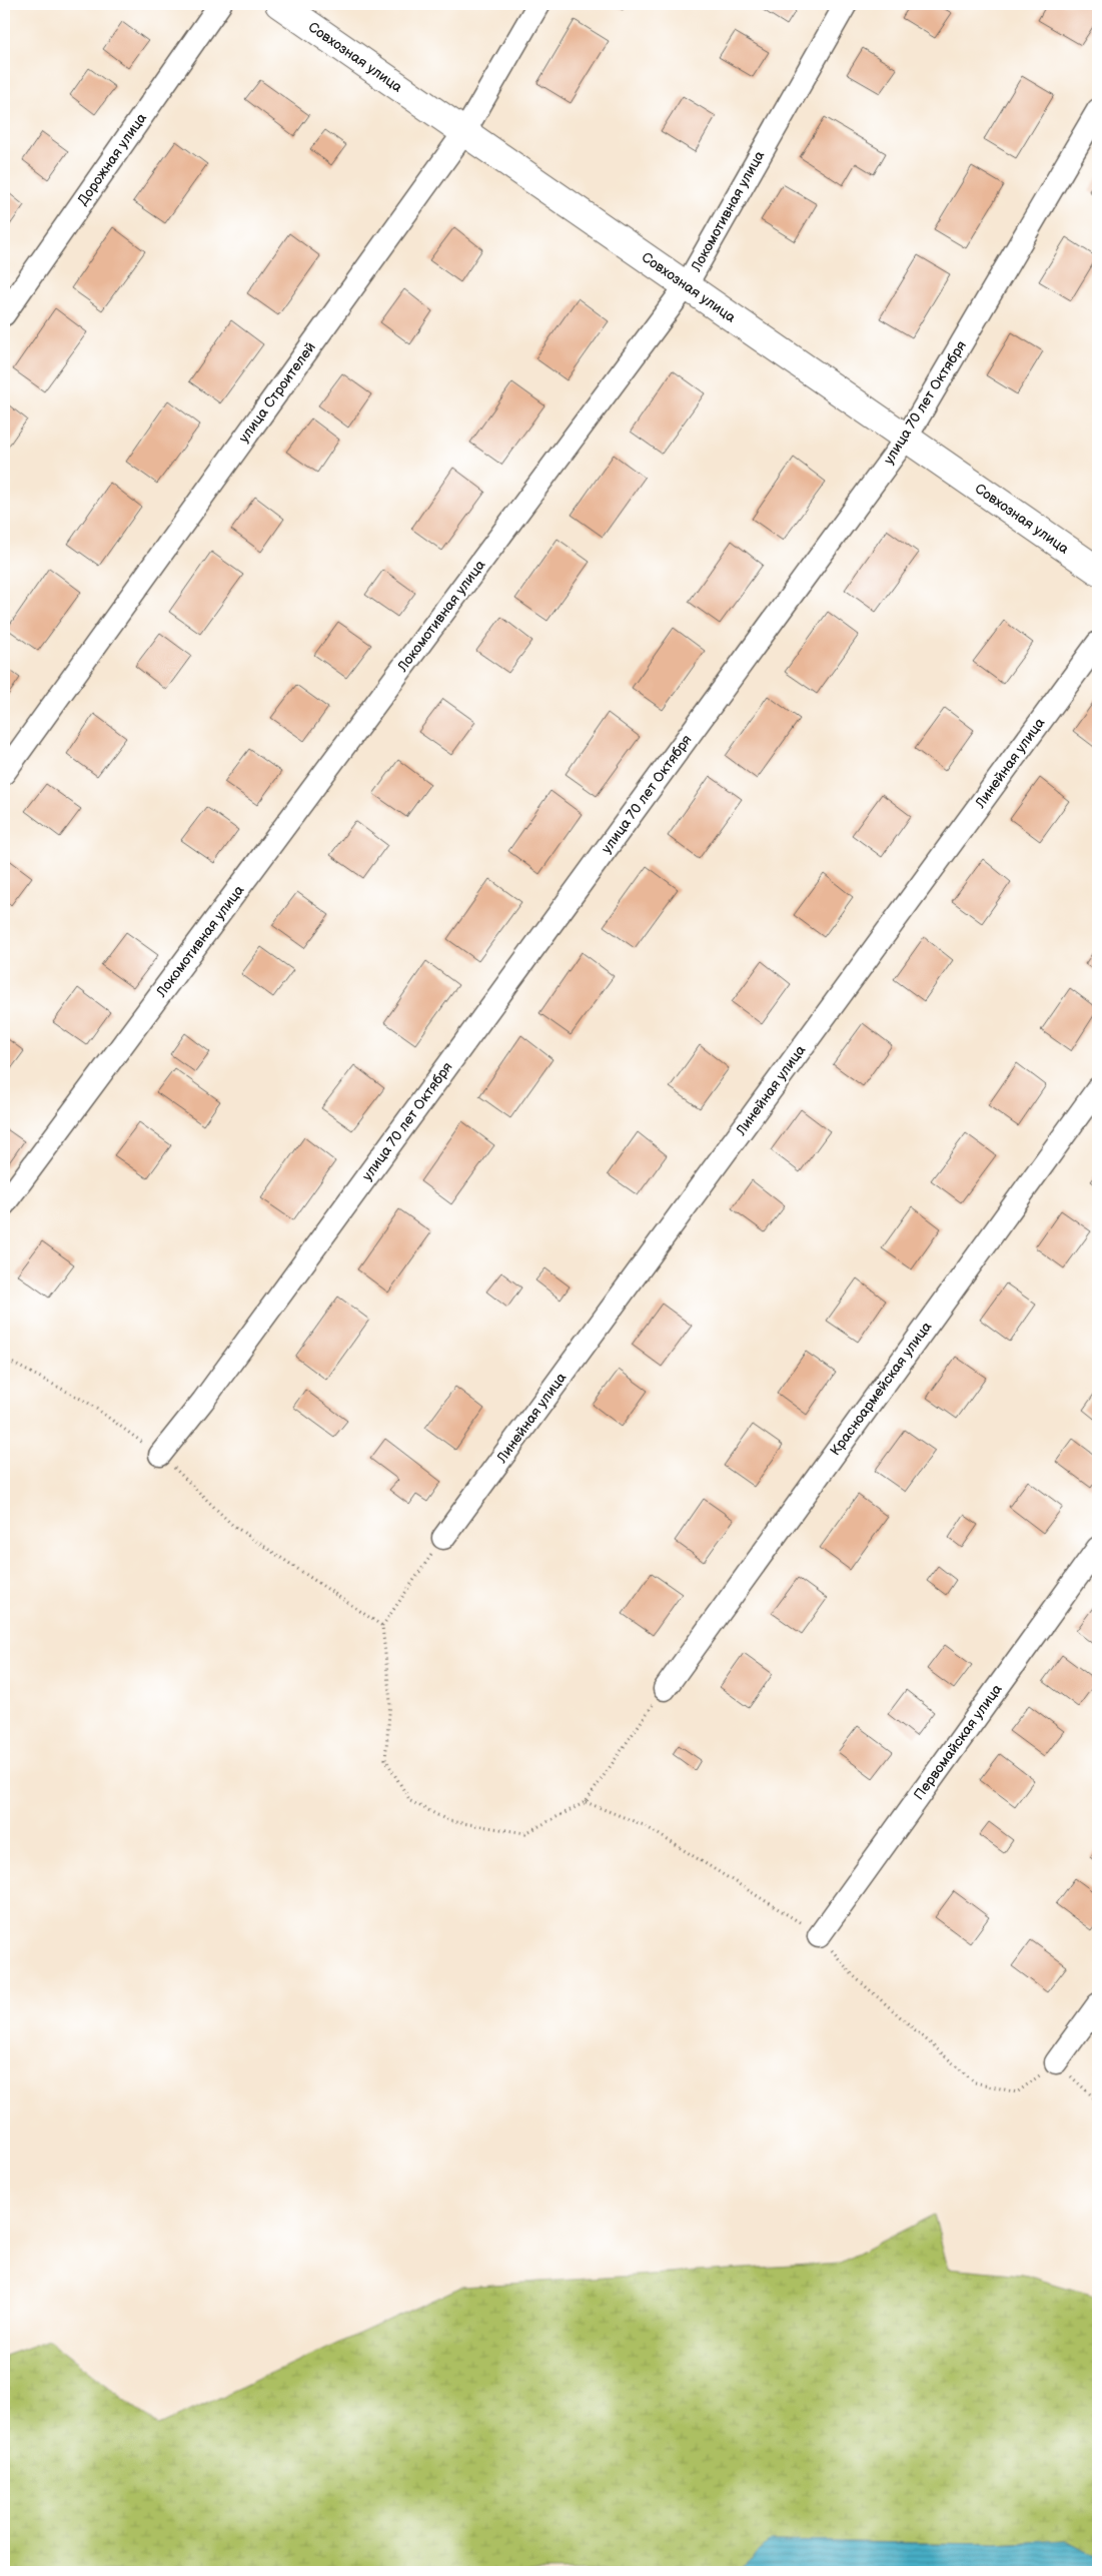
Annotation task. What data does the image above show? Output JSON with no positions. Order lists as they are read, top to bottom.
{
  "streets": {
    "street": [
      "Совхозная улица",
      "Дорожная улица",
      "Локомотивная улица",
      "улица Строителей",
      "улица 70 лет Октября",
      "Линейная улица",
      "Красноармейская улица",
      "Первомайская улица"
    ]
  },
  "crossings": [
    ["Совхозная улица", "Локомотивная улица"],
    ["Совхозная улица", "улица Строителей"],
    ["Совхозная улица", "улица 70 лет Октября"]
  ]
}
